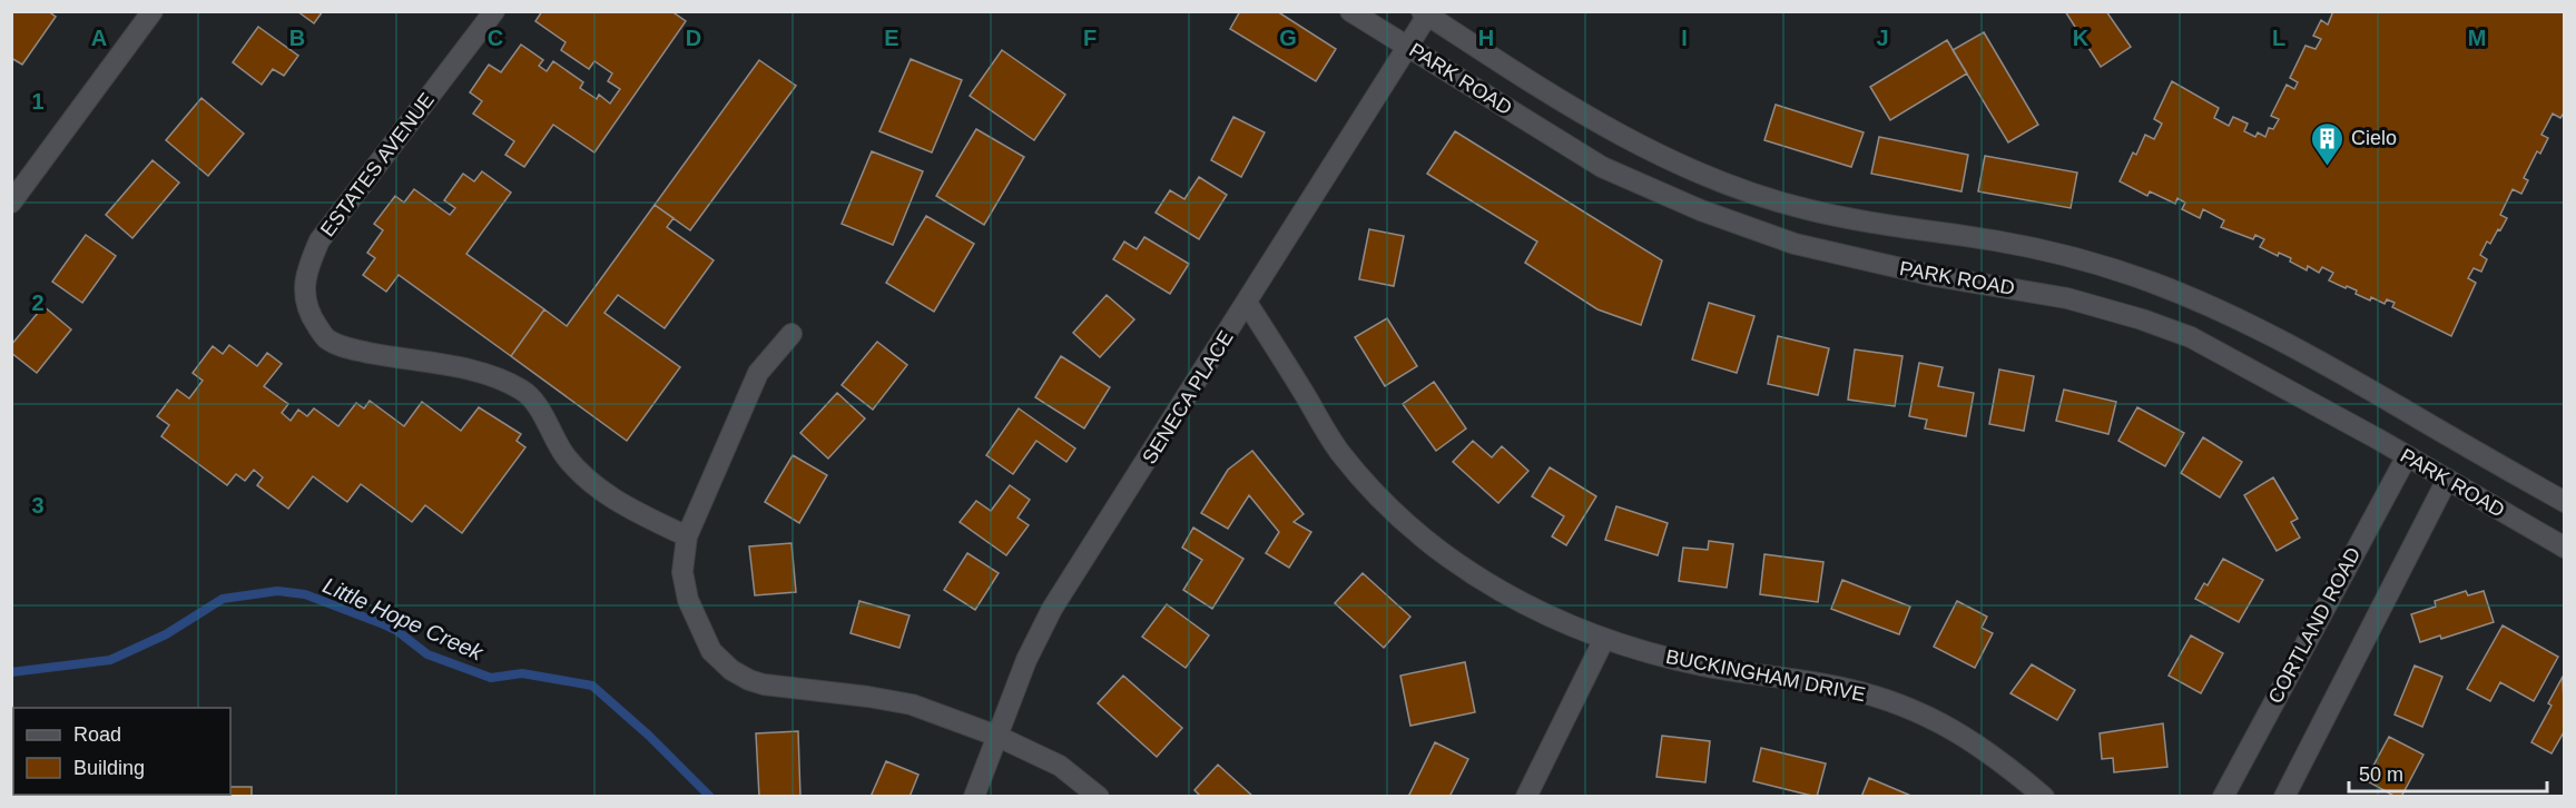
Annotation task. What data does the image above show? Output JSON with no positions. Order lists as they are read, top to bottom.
{
  "streets": {
    "street": [
      "PARK ROAD",
      "ESTATES AVENUE",
      "SENECA PLACE",
      "CORTLAND ROAD",
      "BUCKINGHAM DRIVE"
    ]
  },
  "crossings": [
    ["PARK ROAD", "SENECA PLACE"],
    ["PARK ROAD", "CORTLAND ROAD"],
    ["SENECA PLACE", "BUCKINGHAM DRIVE"]
  ],
  "water": ["Little Hope Creek"],
  "places": {
    "building": ["Cielo"]
  },
  "legend": ["Road", "Building"],
  "scale_bar": "50 m",
  "grid": {
    "columns": [
      "A",
      "B",
      "C",
      "D",
      "E",
      "F",
      "G",
      "H",
      "I",
      "J",
      "K",
      "L",
      "M"
    ],
    "rows": ["1", "2", "3"]
  }
}
